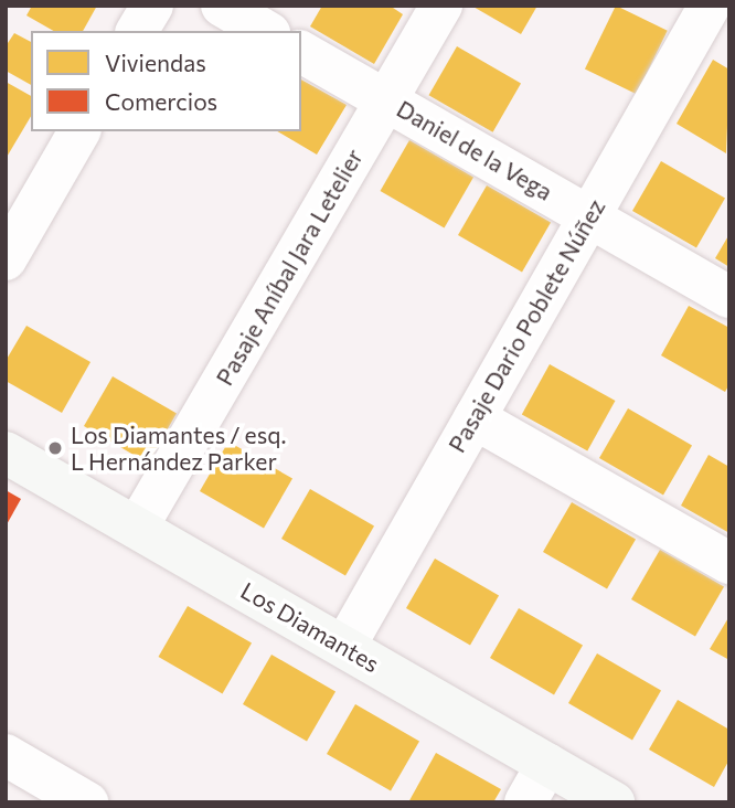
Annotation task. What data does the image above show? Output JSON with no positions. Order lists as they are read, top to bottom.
{
  "streets": {
    "street": [
      "Daniel de la Vega",
      "Pasaje Aníbal Jara Letelier",
      "Pasaje Dario Poblete Núñez",
      "Los Diamantes"
    ]
  },
  "crossings": [
    ["Daniel de la Vega", "Pasaje Aníbal Jara Letelier"],
    ["Daniel de la Vega", "Pasaje Dario Poblete Núñez"],
    ["Pasaje Aníbal Jara Letelier", "Los Diamantes"],
    ["Pasaje Dario Poblete Núñez", "Los Diamantes"]
  ],
  "places": ["Los Diamantes / esq. L Hernández Parker"],
  "legend": ["Viviendas", "Comercios"]
}
